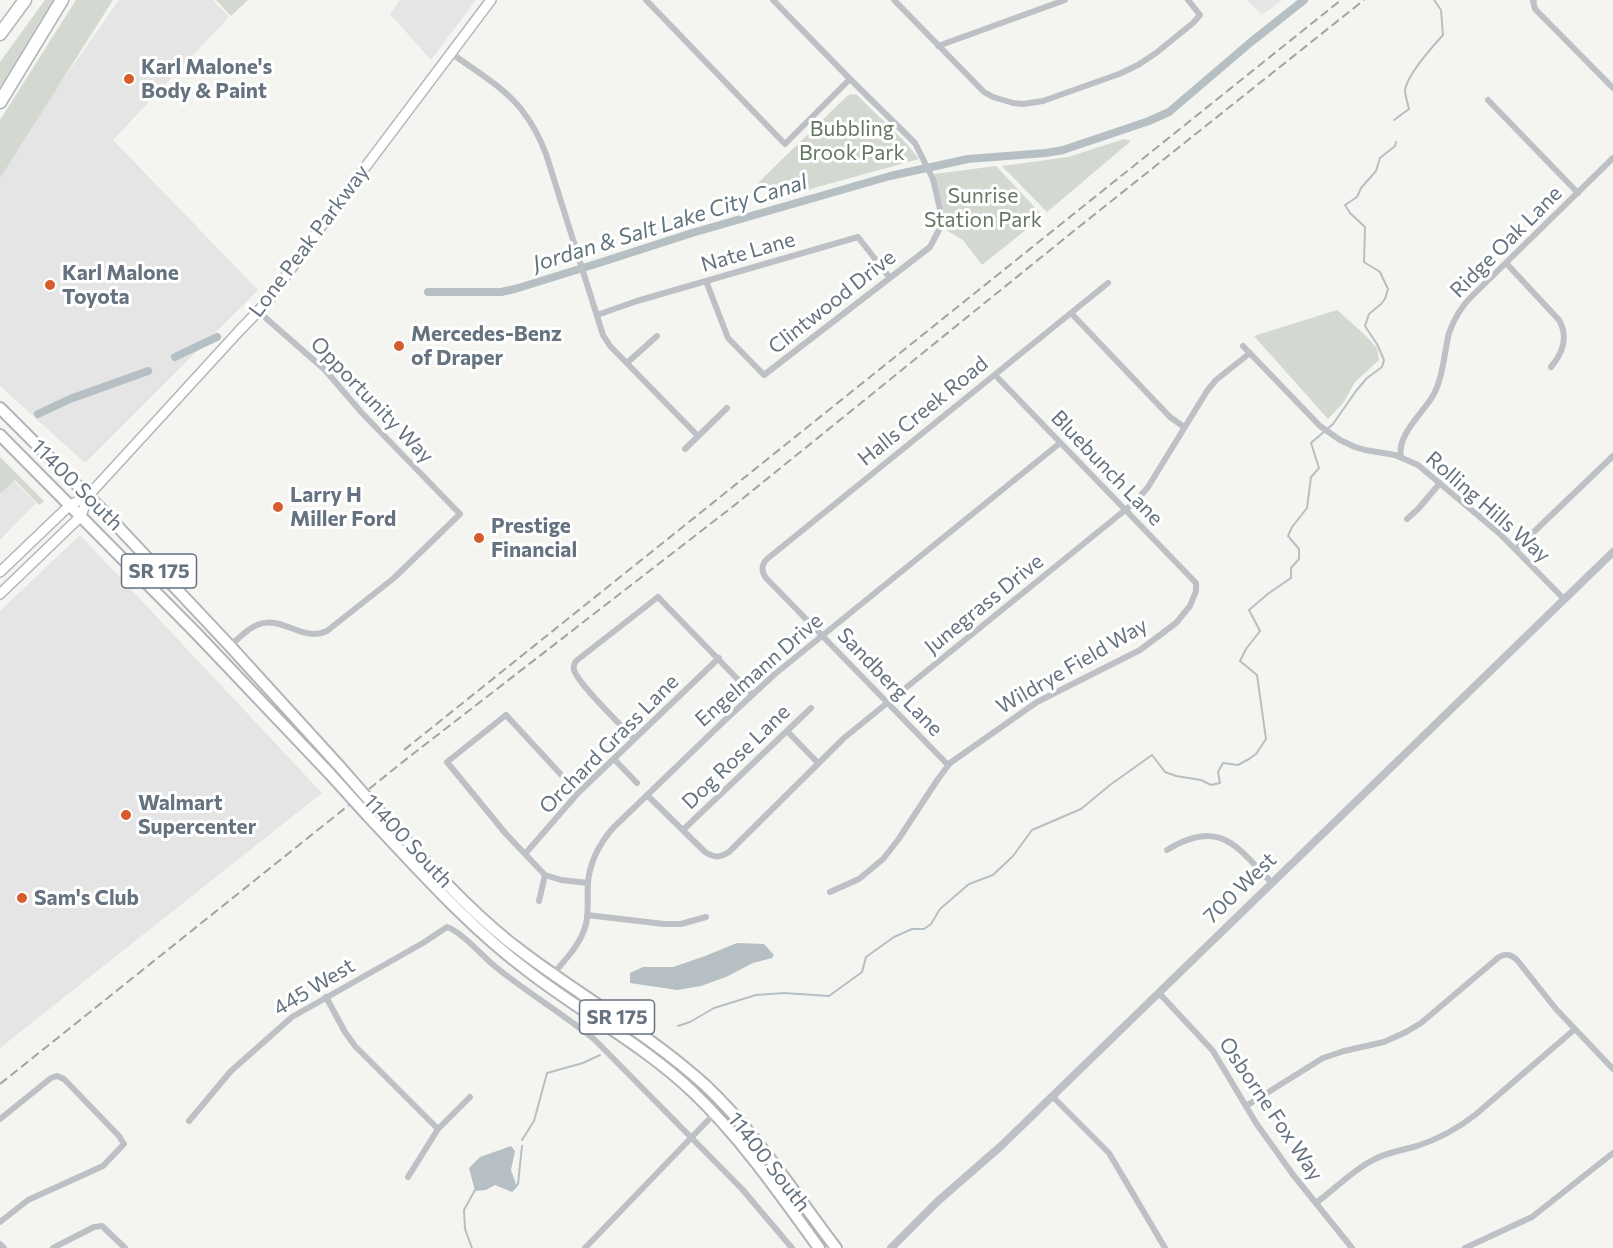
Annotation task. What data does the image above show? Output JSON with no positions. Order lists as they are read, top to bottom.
{
  "streets": {
    "main road": ["Lone Peak Parkway", "11400 South", "SR 175"],
    "street": [
      "Ridge Oak Lane",
      "Nate Lane",
      "Clintwood Drive",
      "Opportunity Way",
      "Halls Creek Road",
      "Bluebunch Lane",
      "Rolling Hills Way",
      "Junegrass Drive",
      "Wildrye Field Way",
      "Engelmann Drive",
      "Sandberg Lane",
      "Orchard Grass Lane",
      "Dog Rose Lane",
      "700 West",
      "445 West",
      "Osborne Fox Way"
    ]
  },
  "crossings": [
    ["Lone Peak Parkway", "Opportunity Way"],
    ["Lone Peak Parkway", "11400 South"],
    ["Ridge Oak Lane", "Rolling Hills Way"],
    ["Nate Lane", "Clintwood Drive"],
    ["Opportunity Way", "11400 South"],
    ["Halls Creek Road", "Bluebunch Lane"],
    ["Halls Creek Road", "Sandberg Lane"],
    ["Bluebunch Lane", "Junegrass Drive"],
    ["Bluebunch Lane", "Wildrye Field Way"],
    ["Bluebunch Lane", "Engelmann Drive"],
    ["11400 South", "Engelmann Drive"],
    ["Rolling Hills Way", "Junegrass Drive"],
    ["Rolling Hills Way", "700 West"],
    ["Junegrass Drive", "Sandberg Lane"],
    ["Junegrass Drive", "Dog Rose Lane"],
    ["Wildrye Field Way", "Sandberg Lane"],
    ["Engelmann Drive", "Sandberg Lane"],
    ["700 West", "Osborne Fox Way"]
  ],
  "water": ["Jordan & Salt Lake City Canal"],
  "parks": ["Bubbling Brook Park", "Sunrise Station Park"],
  "places": [
    "Karl Malone's Body & Paint",
    "Karl Malone Toyota",
    "Mercedes-Benz of Draper",
    "Larry H Miller Ford",
    "Prestige Financial",
    "Walmart Supercenter",
    "Sam's Club"
  ]
}
